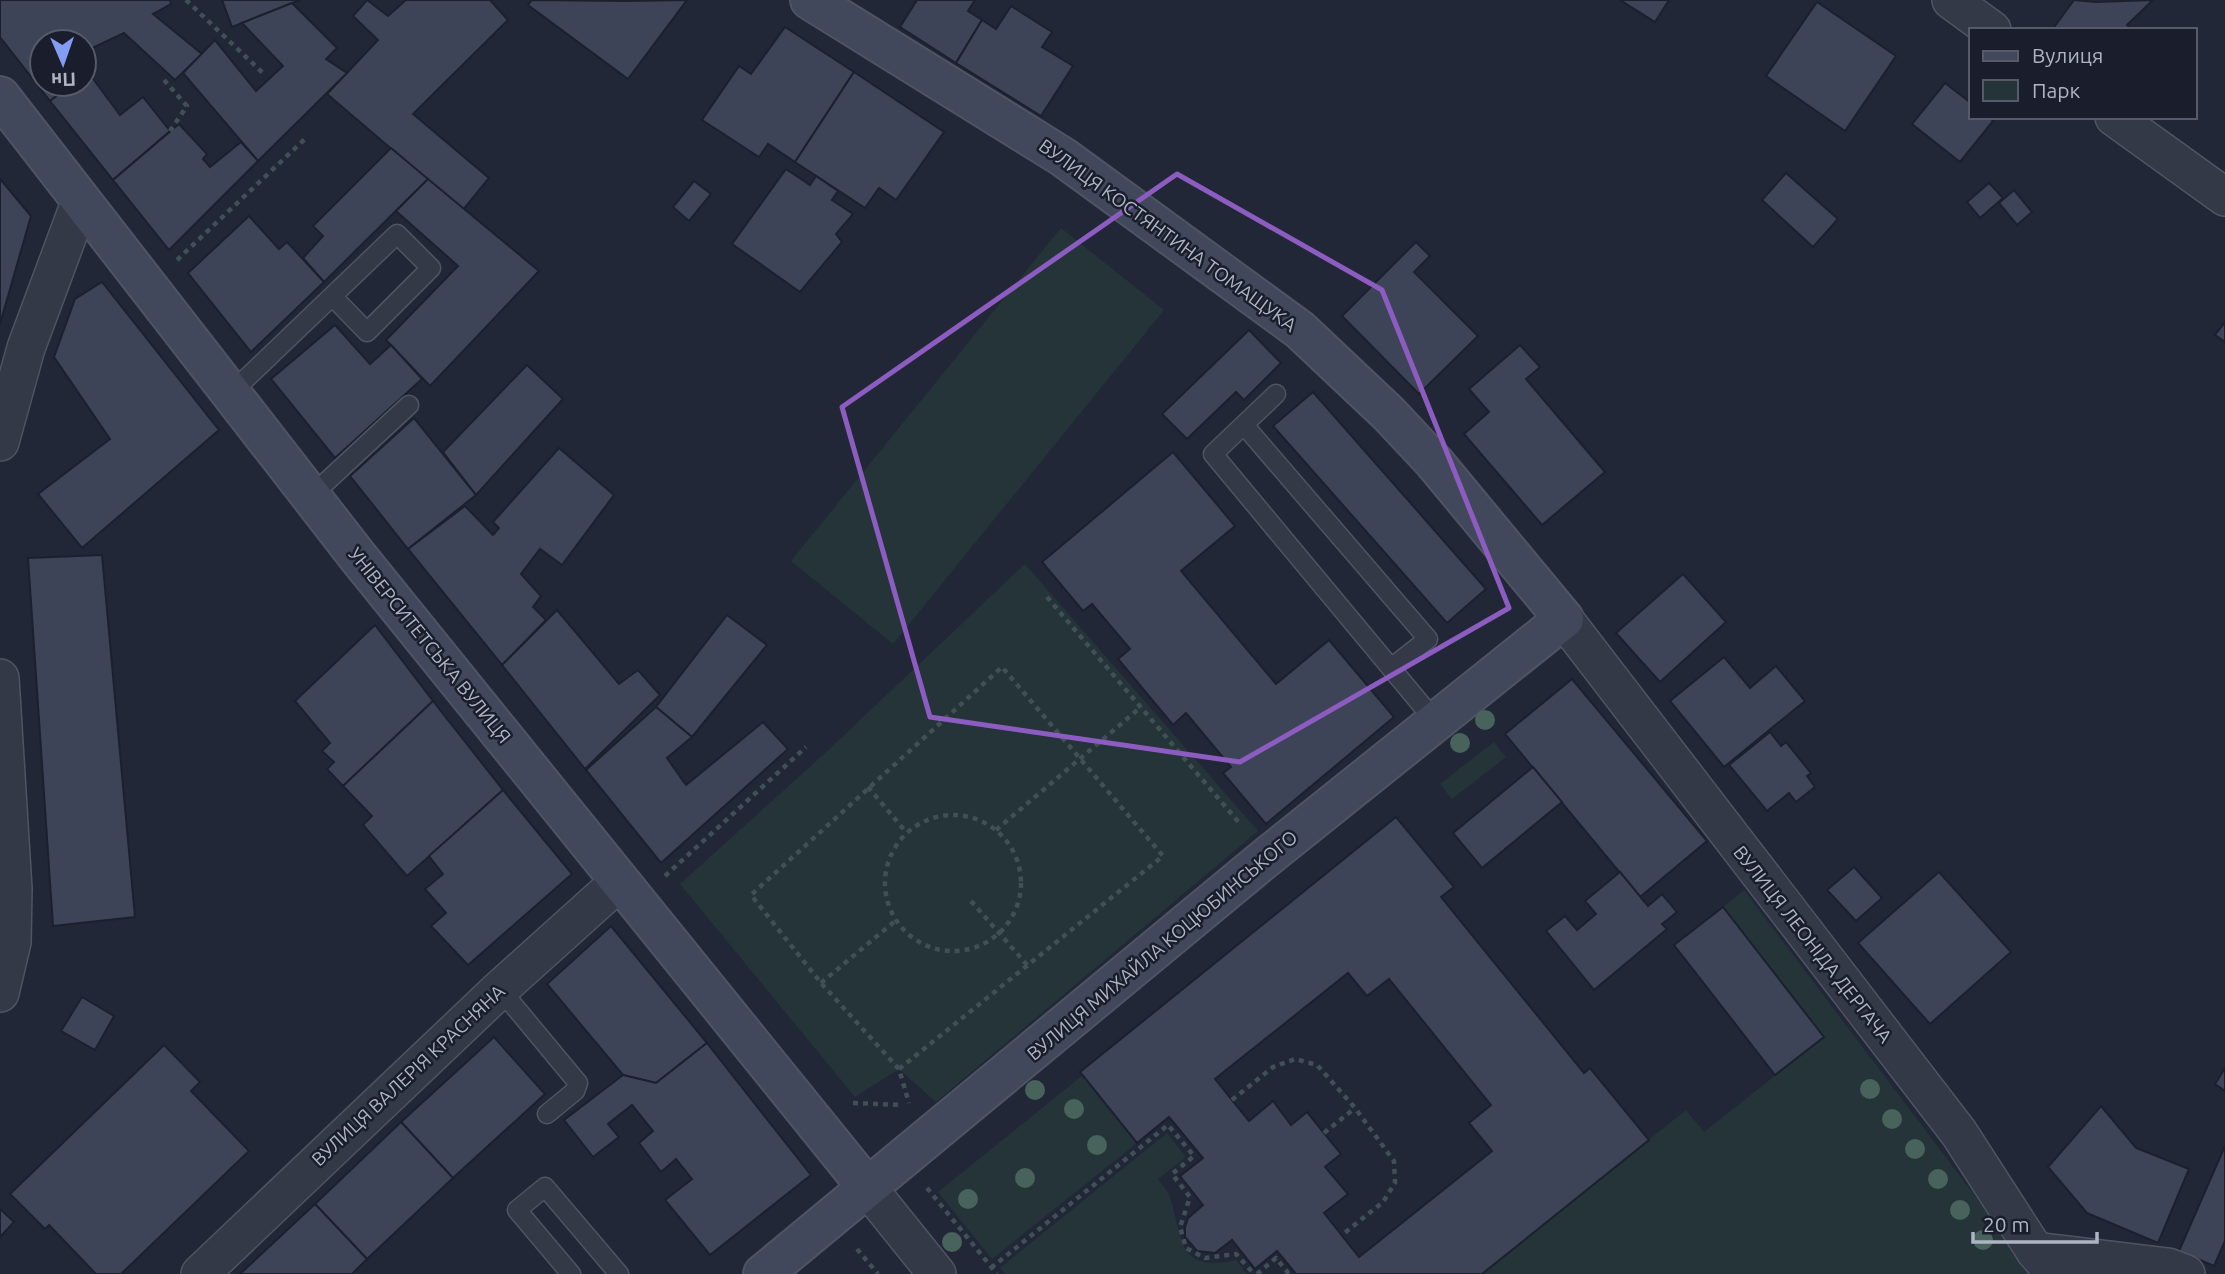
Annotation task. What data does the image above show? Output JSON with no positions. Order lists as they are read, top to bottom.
{
  "streets": {
    "street": [
      "ВУЛИЦЯ КОСТЯНТИНА ТОМАЩУКА",
      "УНІВЕРСИТЕТСЬКА ВУЛИЦЯ",
      "ВУЛИЦЯ ЛЕОНІДА ДЕРГАЧА",
      "ВУЛИЦЯ МИХАЙЛА КОЦЮБИНСЬКОГО",
      "ВУЛИЦЯ ВАЛЕРІЯ КРАСНЯНА"
    ]
  },
  "crossings": [
    ["ВУЛИЦЯ КОСТЯНТИНА ТОМАЩУКА", "ВУЛИЦЯ ЛЕОНІДА ДЕРГАЧА"],
    ["ВУЛИЦЯ КОСТЯНТИНА ТОМАЩУКА", "ВУЛИЦЯ МИХАЙЛА КОЦЮБИНСЬКОГО"],
    ["УНІВЕРСИТЕТСЬКА ВУЛИЦЯ", "ВУЛИЦЯ МИХАЙЛА КОЦЮБИНСЬКОГО"],
    ["УНІВЕРСИТЕТСЬКА ВУЛИЦЯ", "ВУЛИЦЯ ВАЛЕРІЯ КРАСНЯНА"],
    ["ВУЛИЦЯ ЛЕОНІДА ДЕРГАЧА", "ВУЛИЦЯ МИХАЙЛА КОЦЮБИНСЬКОГО"]
  ],
  "legend": ["Вулиця", "Парк"],
  "scale_bar": "20 m",
  "north": "bottom"
}
